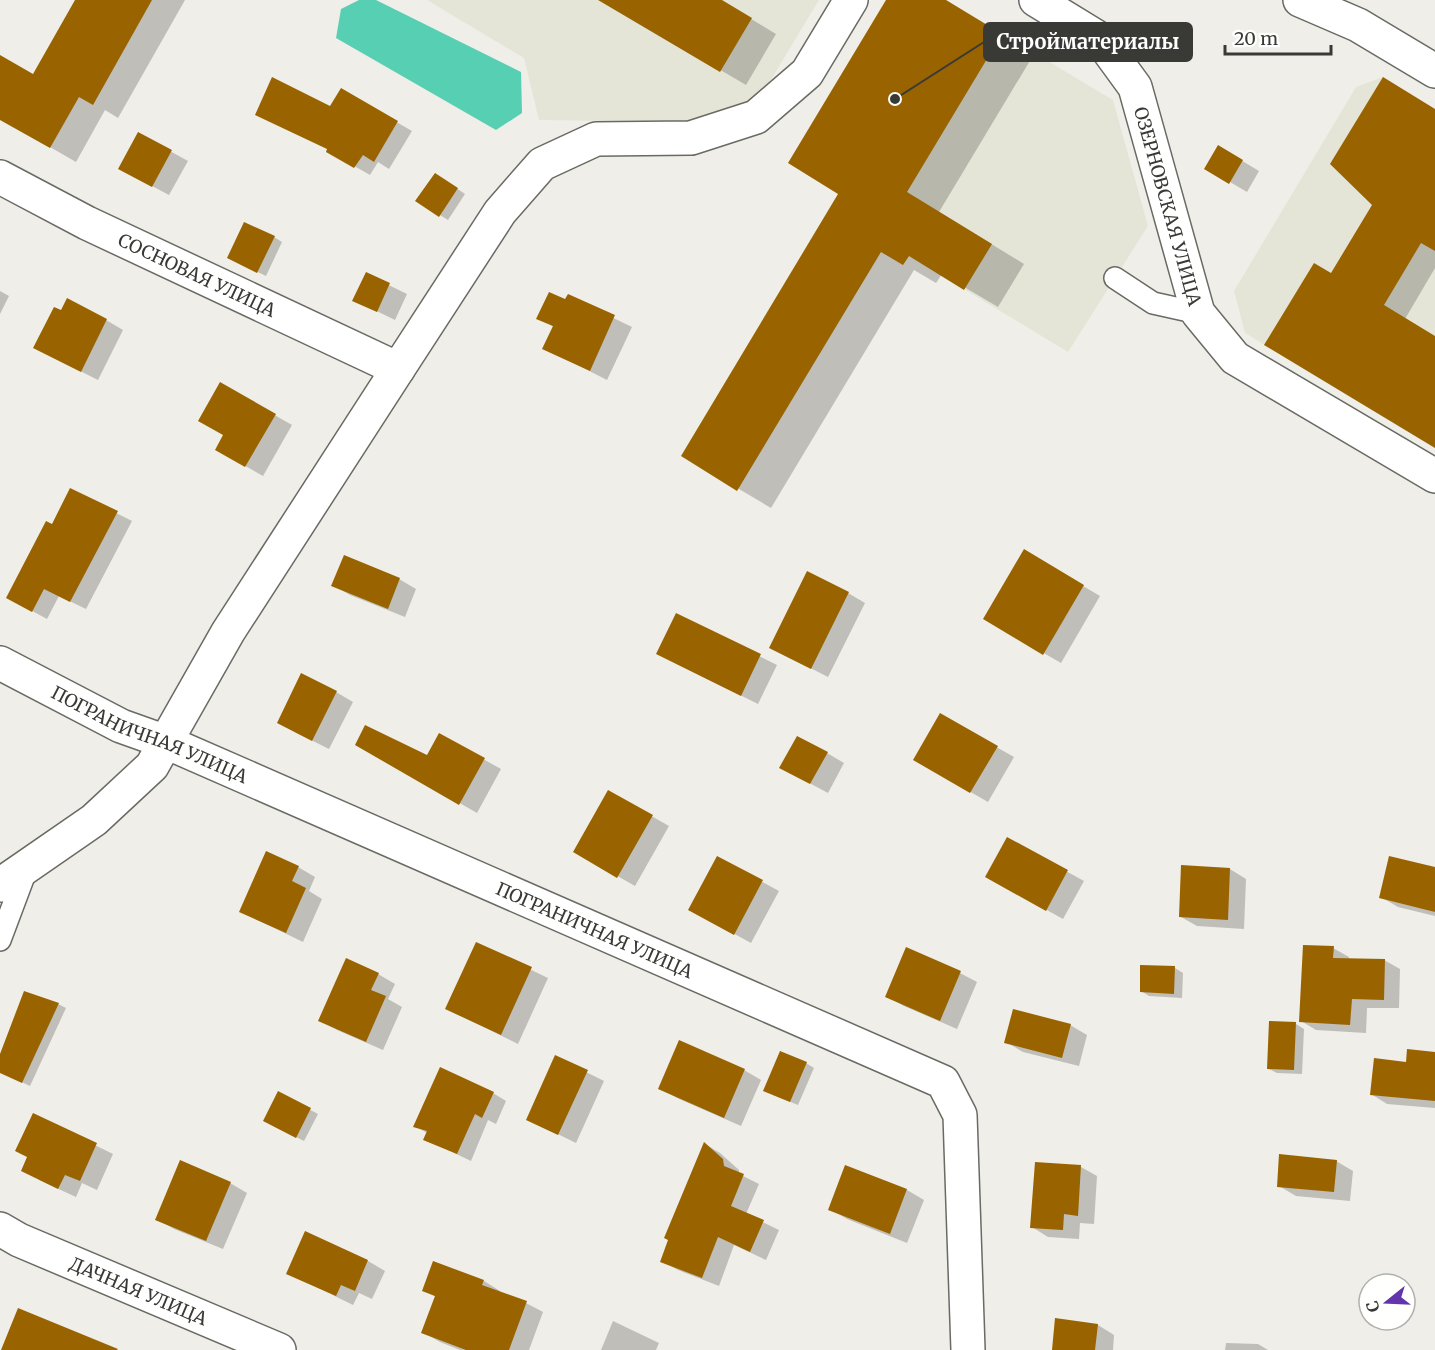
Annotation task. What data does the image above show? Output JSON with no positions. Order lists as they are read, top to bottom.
{
  "streets": {
    "street": [
      "ОЗЕРНОВСКАЯ УЛИЦА",
      "СОСНОВАЯ УЛИЦА",
      "ПОГРАНИЧНАЯ УЛИЦА",
      "ДАЧНАЯ УЛИЦА"
    ]
  },
  "places": ["Стройматериалы"],
  "scale_bar": "20 m",
  "north": "left"
}
